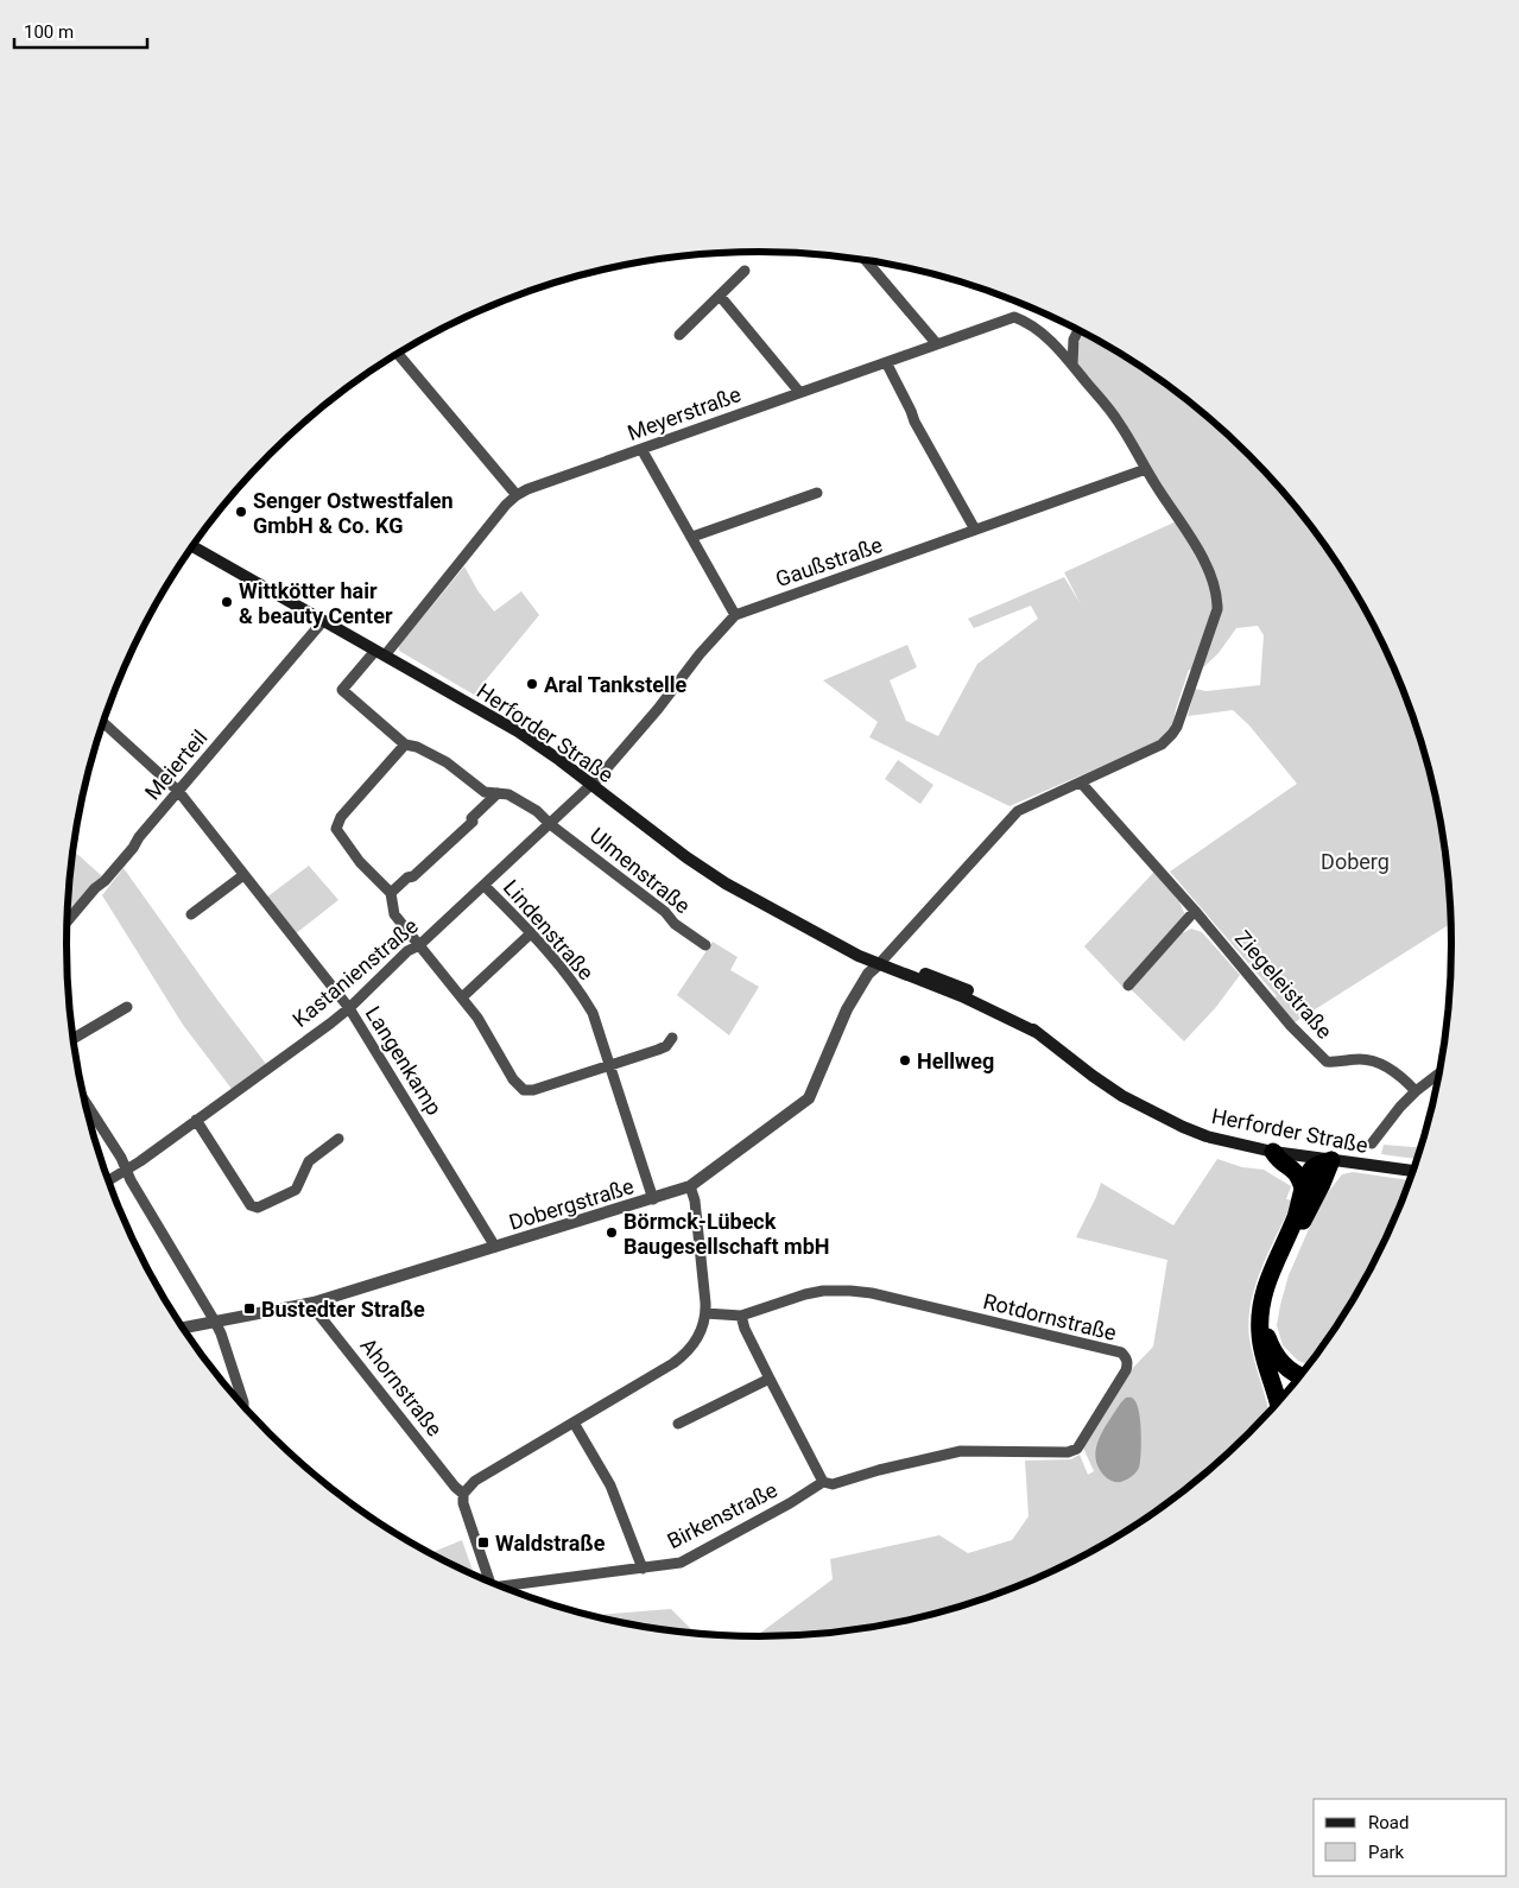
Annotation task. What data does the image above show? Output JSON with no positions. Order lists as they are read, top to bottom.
{
  "streets": {
    "main road": ["Herforder Straße"],
    "street": [
      "Meyerstraße",
      "Gaußstraße",
      "Meierteil",
      "Ulmenstraße",
      "Lindenstraße",
      "Kastanienstraße",
      "Ziegeleistraße",
      "Langenkamp",
      "Dobergstraße",
      "Rotdornstraße",
      "Ahornstraße",
      "Birkenstraße"
    ]
  },
  "crossings": [
    ["Meyerstraße", "Gaußstraße"],
    ["Meyerstraße", "Herforder Straße"],
    ["Meyerstraße", "Ulmenstraße"],
    ["Meyerstraße", "Ziegeleistraße"],
    ["Meyerstraße", "Dobergstraße"],
    ["Gaußstraße", "Herforder Straße"],
    ["Gaußstraße", "Kastanienstraße"],
    ["Herforder Straße", "Meierteil"],
    ["Herforder Straße", "Kastanienstraße"],
    ["Herforder Straße", "Dobergstraße"],
    ["Meierteil", "Langenkamp"],
    ["Ulmenstraße", "Kastanienstraße"],
    ["Lindenstraße", "Kastanienstraße"],
    ["Lindenstraße", "Dobergstraße"],
    ["Kastanienstraße", "Langenkamp"],
    ["Langenkamp", "Dobergstraße"],
    ["Dobergstraße", "Ahornstraße"],
    ["Rotdornstraße", "Birkenstraße"]
  ],
  "parks": ["Doberg"],
  "places": {
    "other": [
      "Senger Ostwestfalen GmbH & Co. KG",
      "Wittkötter hair & beauty Center",
      "Aral Tankstelle",
      "Hellweg",
      "Börmck-Lübeck Baugesellschaft mbH"
    ],
    "transit": ["Bustedter Straße", "Waldstraße"]
  },
  "legend": ["Road", "Park"],
  "scale_bar": "100 m"
}
